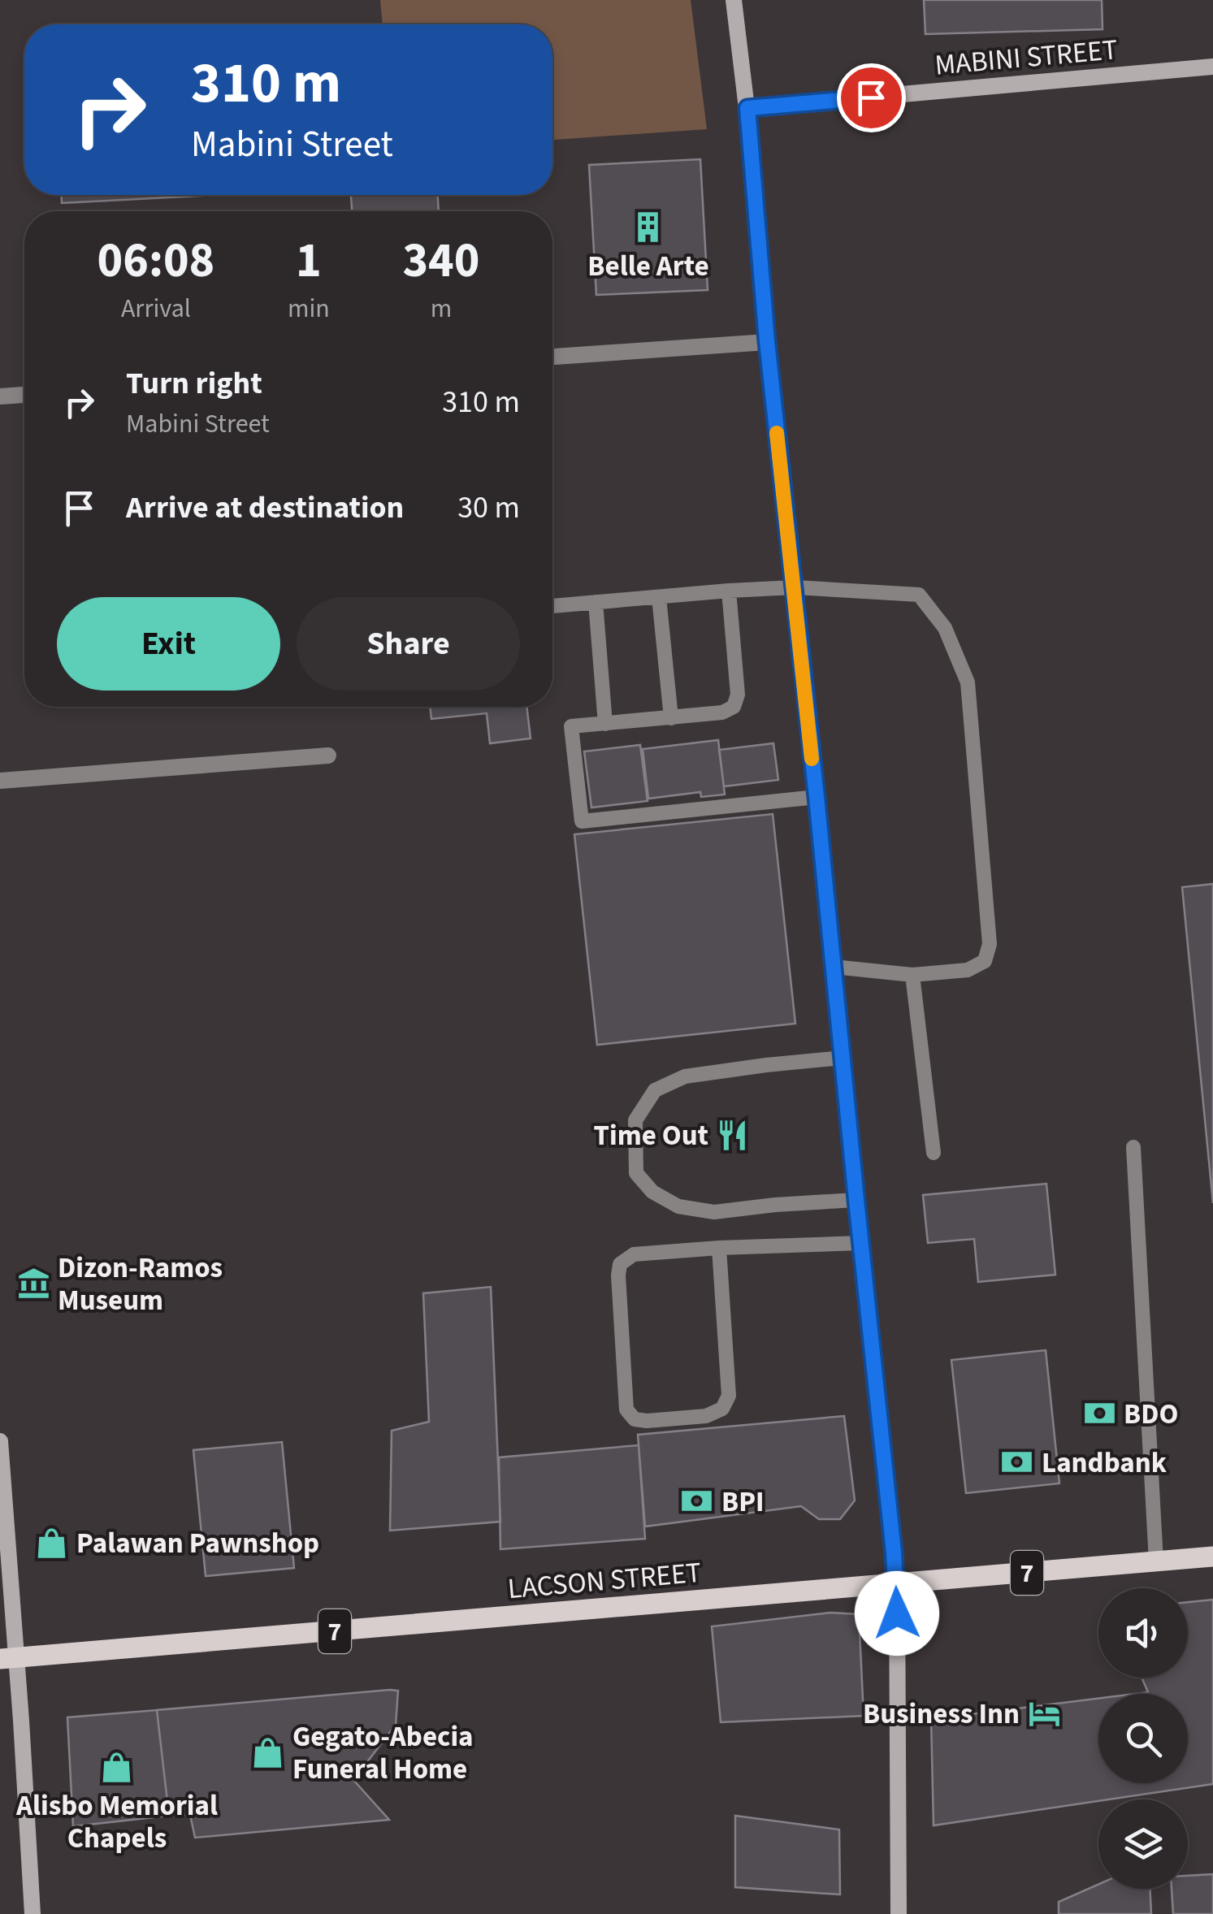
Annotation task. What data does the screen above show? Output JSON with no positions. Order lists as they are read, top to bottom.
{
  "streets": {
    "main road": ["7", "LACSON STREET"],
    "street": ["MABINI STREET"]
  },
  "places": {
    "building": ["Belle Arte"],
    "restaurant": ["Time Out"],
    "museum": ["Dizon-Ramos Museum"],
    "bank": ["BDO", "Landbank", "BPI"],
    "shop": ["Palawan Pawnshop", "Gegato-Abecia Funeral Home", "Alisbo Memorial Chapels"],
    "hotel": ["Business Inn"]
  },
  "page": {
    "turn": ["310 m", "Mabini Street"],
    "eta": [
      "06:08",
      "Arrival",
      "1",
      "min",
      "340",
      "m"
    ],
    "list": [
      {
        "name": "Turn right",
        "note": "Mabini Street",
        "value": "310 m"
      },
      {
        "name": "Arrive at destination",
        "value": "30 m"
      }
    ],
    "buttons": ["Exit", "Share"]
  }
}
